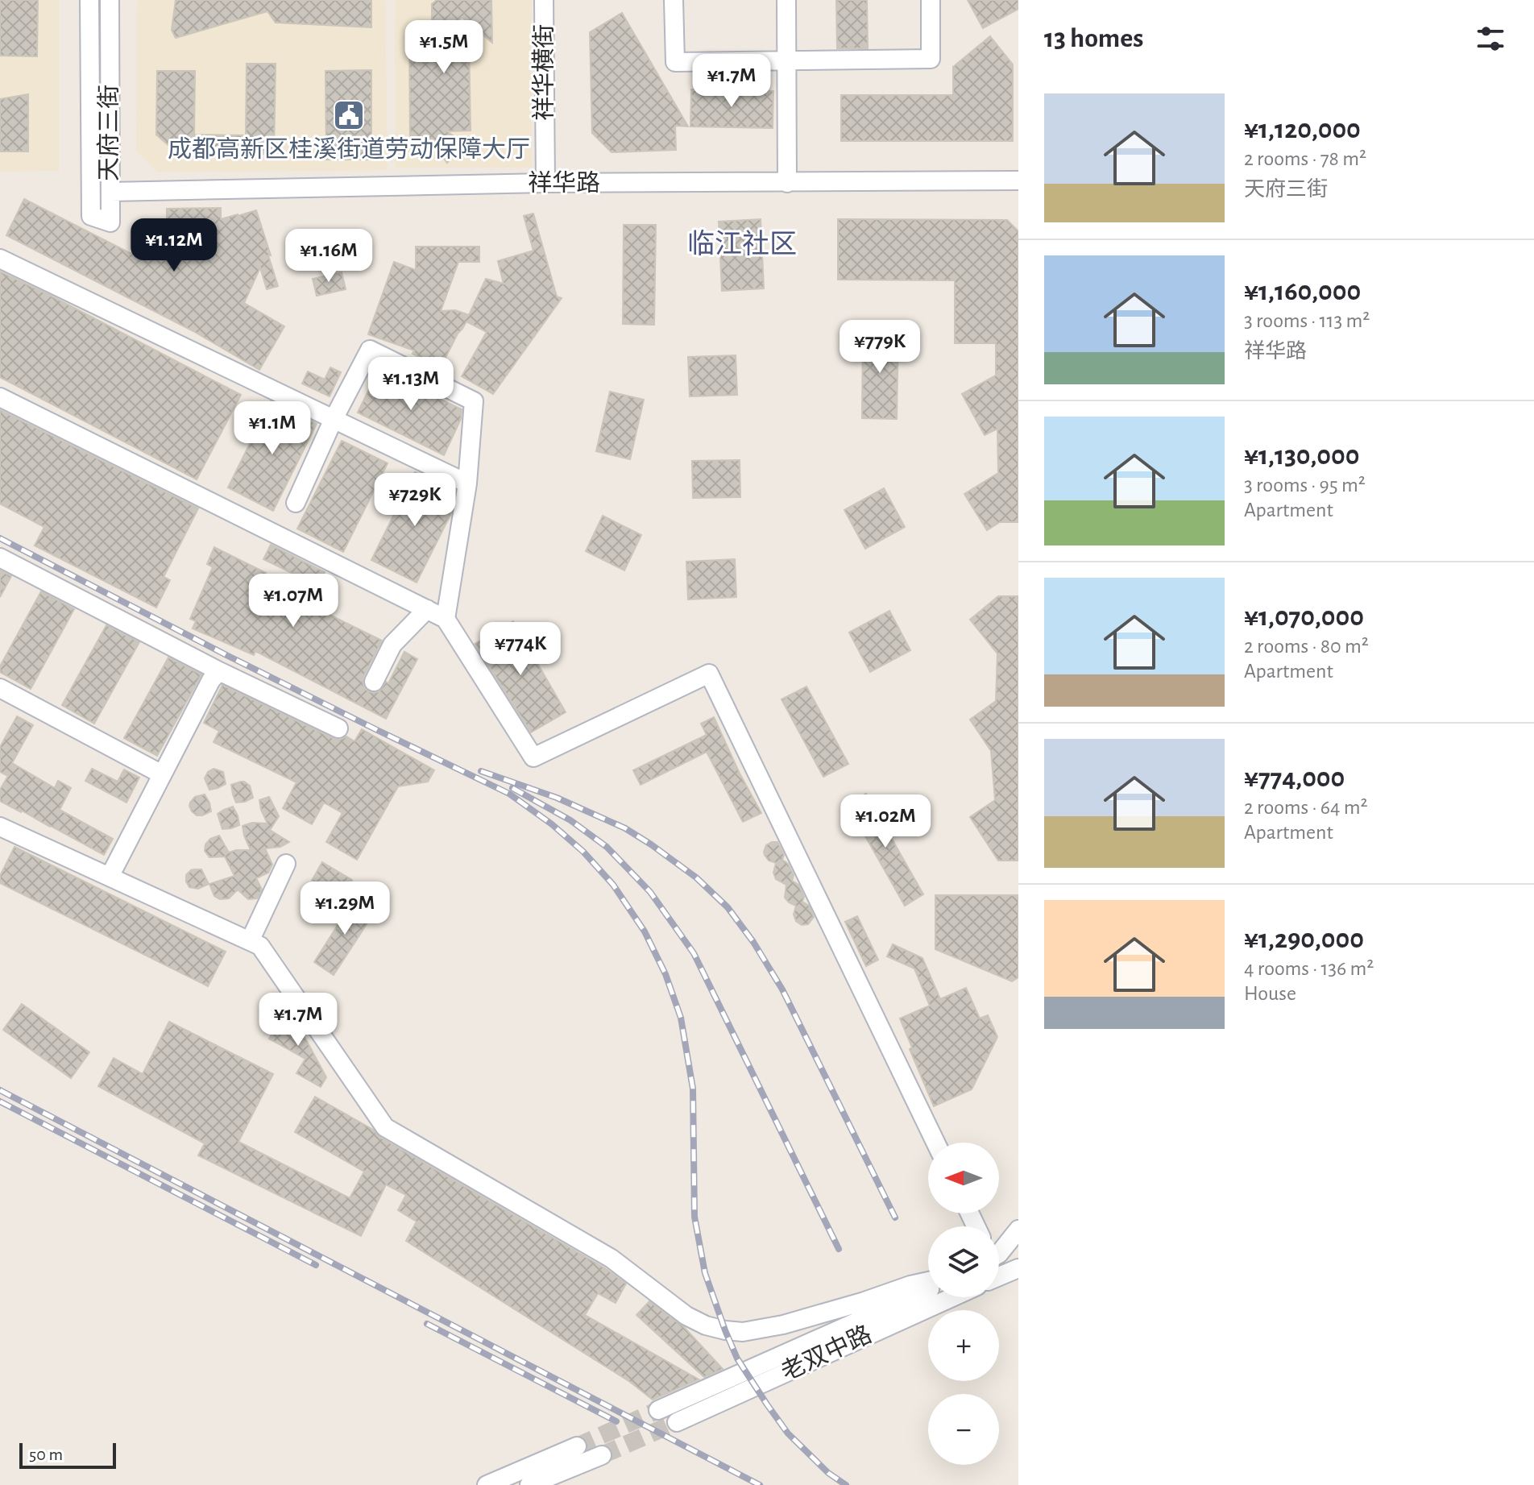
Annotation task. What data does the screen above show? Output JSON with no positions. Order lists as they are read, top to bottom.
{
  "streets": {
    "street": [
      "祥华横街",
      "天府三街",
      "祥华路",
      "老双中路"
    ]
  },
  "crossings": [
    ["祥华横街", "祥华路"],
    ["天府三街", "祥华路"]
  ],
  "districts": ["临江社区"],
  "places": {
    "public building": ["成都高新区桂溪街道劳动保障大厅"]
  },
  "scale_bar": "50 m",
  "north": "left",
  "page": {
    "heading": "13 homes",
    "price": [
      "¥1.5M",
      "¥1.7M",
      "¥1.12M",
      "¥1.16M",
      "¥779K",
      "¥1.13M",
      "¥1.1M",
      "¥729K",
      "¥1.07M",
      "¥774K",
      "¥1.02M",
      "¥1.29M",
      "¥1.7M"
    ],
    "list": [
      {
        "name": "¥1,120,000",
        "note": "2 rooms · 78 m² · 天府三街"
      },
      {
        "name": "¥1,160,000",
        "note": "3 rooms · 113 m² · 祥华路"
      },
      {
        "name": "¥1,130,000",
        "note": "3 rooms · 95 m² · Apartment"
      },
      {
        "name": "¥1,070,000",
        "note": "2 rooms · 80 m² · Apartment"
      },
      {
        "name": "¥774,000",
        "note": "2 rooms · 64 m² · Apartment"
      },
      {
        "name": "¥1,290,000",
        "note": "4 rooms · 136 m² · House"
      }
    ],
    "map_buttons": ["+", "−"],
    "scale": "50 m"
  }
}
